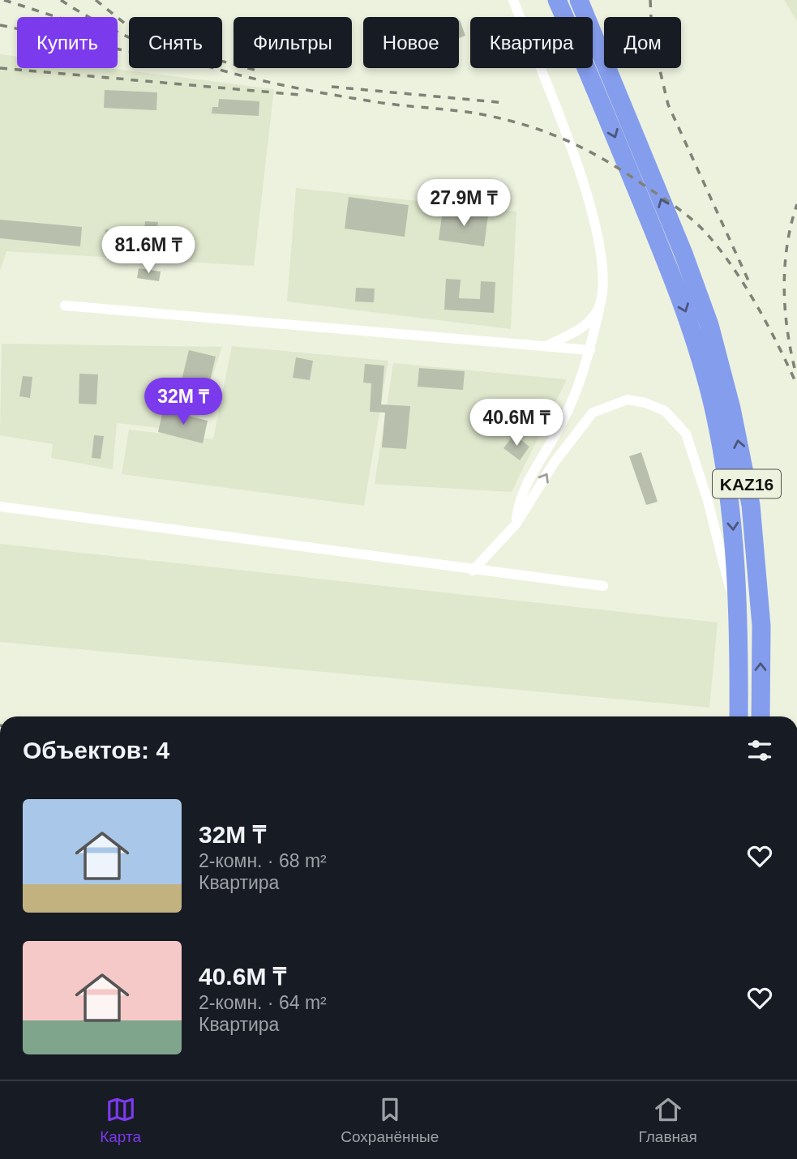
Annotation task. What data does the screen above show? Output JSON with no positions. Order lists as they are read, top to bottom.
{
  "streets": {
    "highway": ["KAZ16"]
  },
  "page": {
    "chip": [
      "Купить",
      "Снять",
      "Фильтры",
      "Новое",
      "Квартира",
      "Дом"
    ],
    "price": [
      "27.9M ₸",
      "81.6M ₸",
      "32M ₸",
      "40.6M ₸"
    ],
    "heading": "Объектов: 4",
    "list": [
      {
        "name": "32M ₸",
        "note": "2-комн. · 68 m² · Квартира"
      },
      {
        "name": "40.6M ₸",
        "note": "2-комн. · 64 m² · Квартира"
      }
    ],
    "tabs": ["Карта", "Сохранённые", "Главная"]
  }
}
